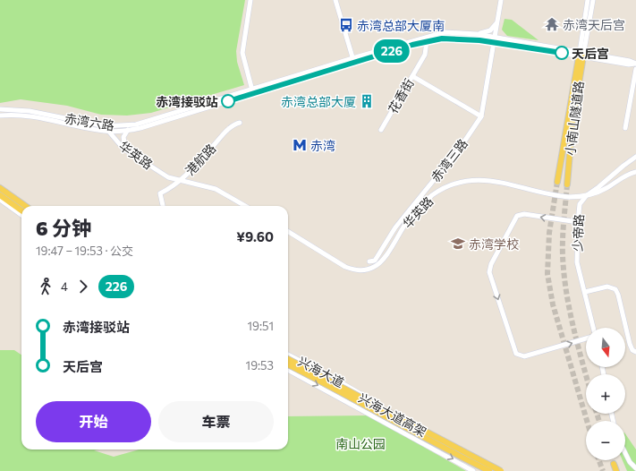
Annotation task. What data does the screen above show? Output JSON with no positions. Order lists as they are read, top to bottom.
{
  "streets": {
    "main road": ["小南山隧道路", "兴海大道高架"],
    "street": [
      "花香街",
      "赤湾六路",
      "华英路",
      "港航路",
      "赤湾三路",
      "少帝路",
      "兴海大道"
    ]
  },
  "crossings": [
    ["花香街", "赤湾六路"],
    ["小南山隧道路", "赤湾六路"],
    ["赤湾六路", "华英路"],
    ["赤湾六路", "赤湾三路"],
    ["华英路", "港航路"],
    ["华英路", "少帝路"]
  ],
  "parks": ["南山公园"],
  "places": {
    "temple": ["赤湾天后宫"],
    "bus stop": ["赤湾总部大厦南"],
    "other": ["天后宫", "赤湾接驳站"],
    "building": ["赤湾总部大厦"],
    "metro station": ["赤湾"],
    "school or university": ["赤湾学校"]
  },
  "lines": ["bus line 226"],
  "north": "bottom",
  "page": {
    "on_map": "226",
    "heading": ["6 分钟", "19:47 – 19:53 · 公交", "¥9.60"],
    "legs": ["4", "226"],
    "list": [
      {
        "name": "赤湾接驳站",
        "value": "19:51"
      },
      {
        "name": "天后宫",
        "value": "19:53"
      }
    ],
    "map_buttons": ["+", "−"],
    "buttons": ["开始", "车票"]
  }
}
